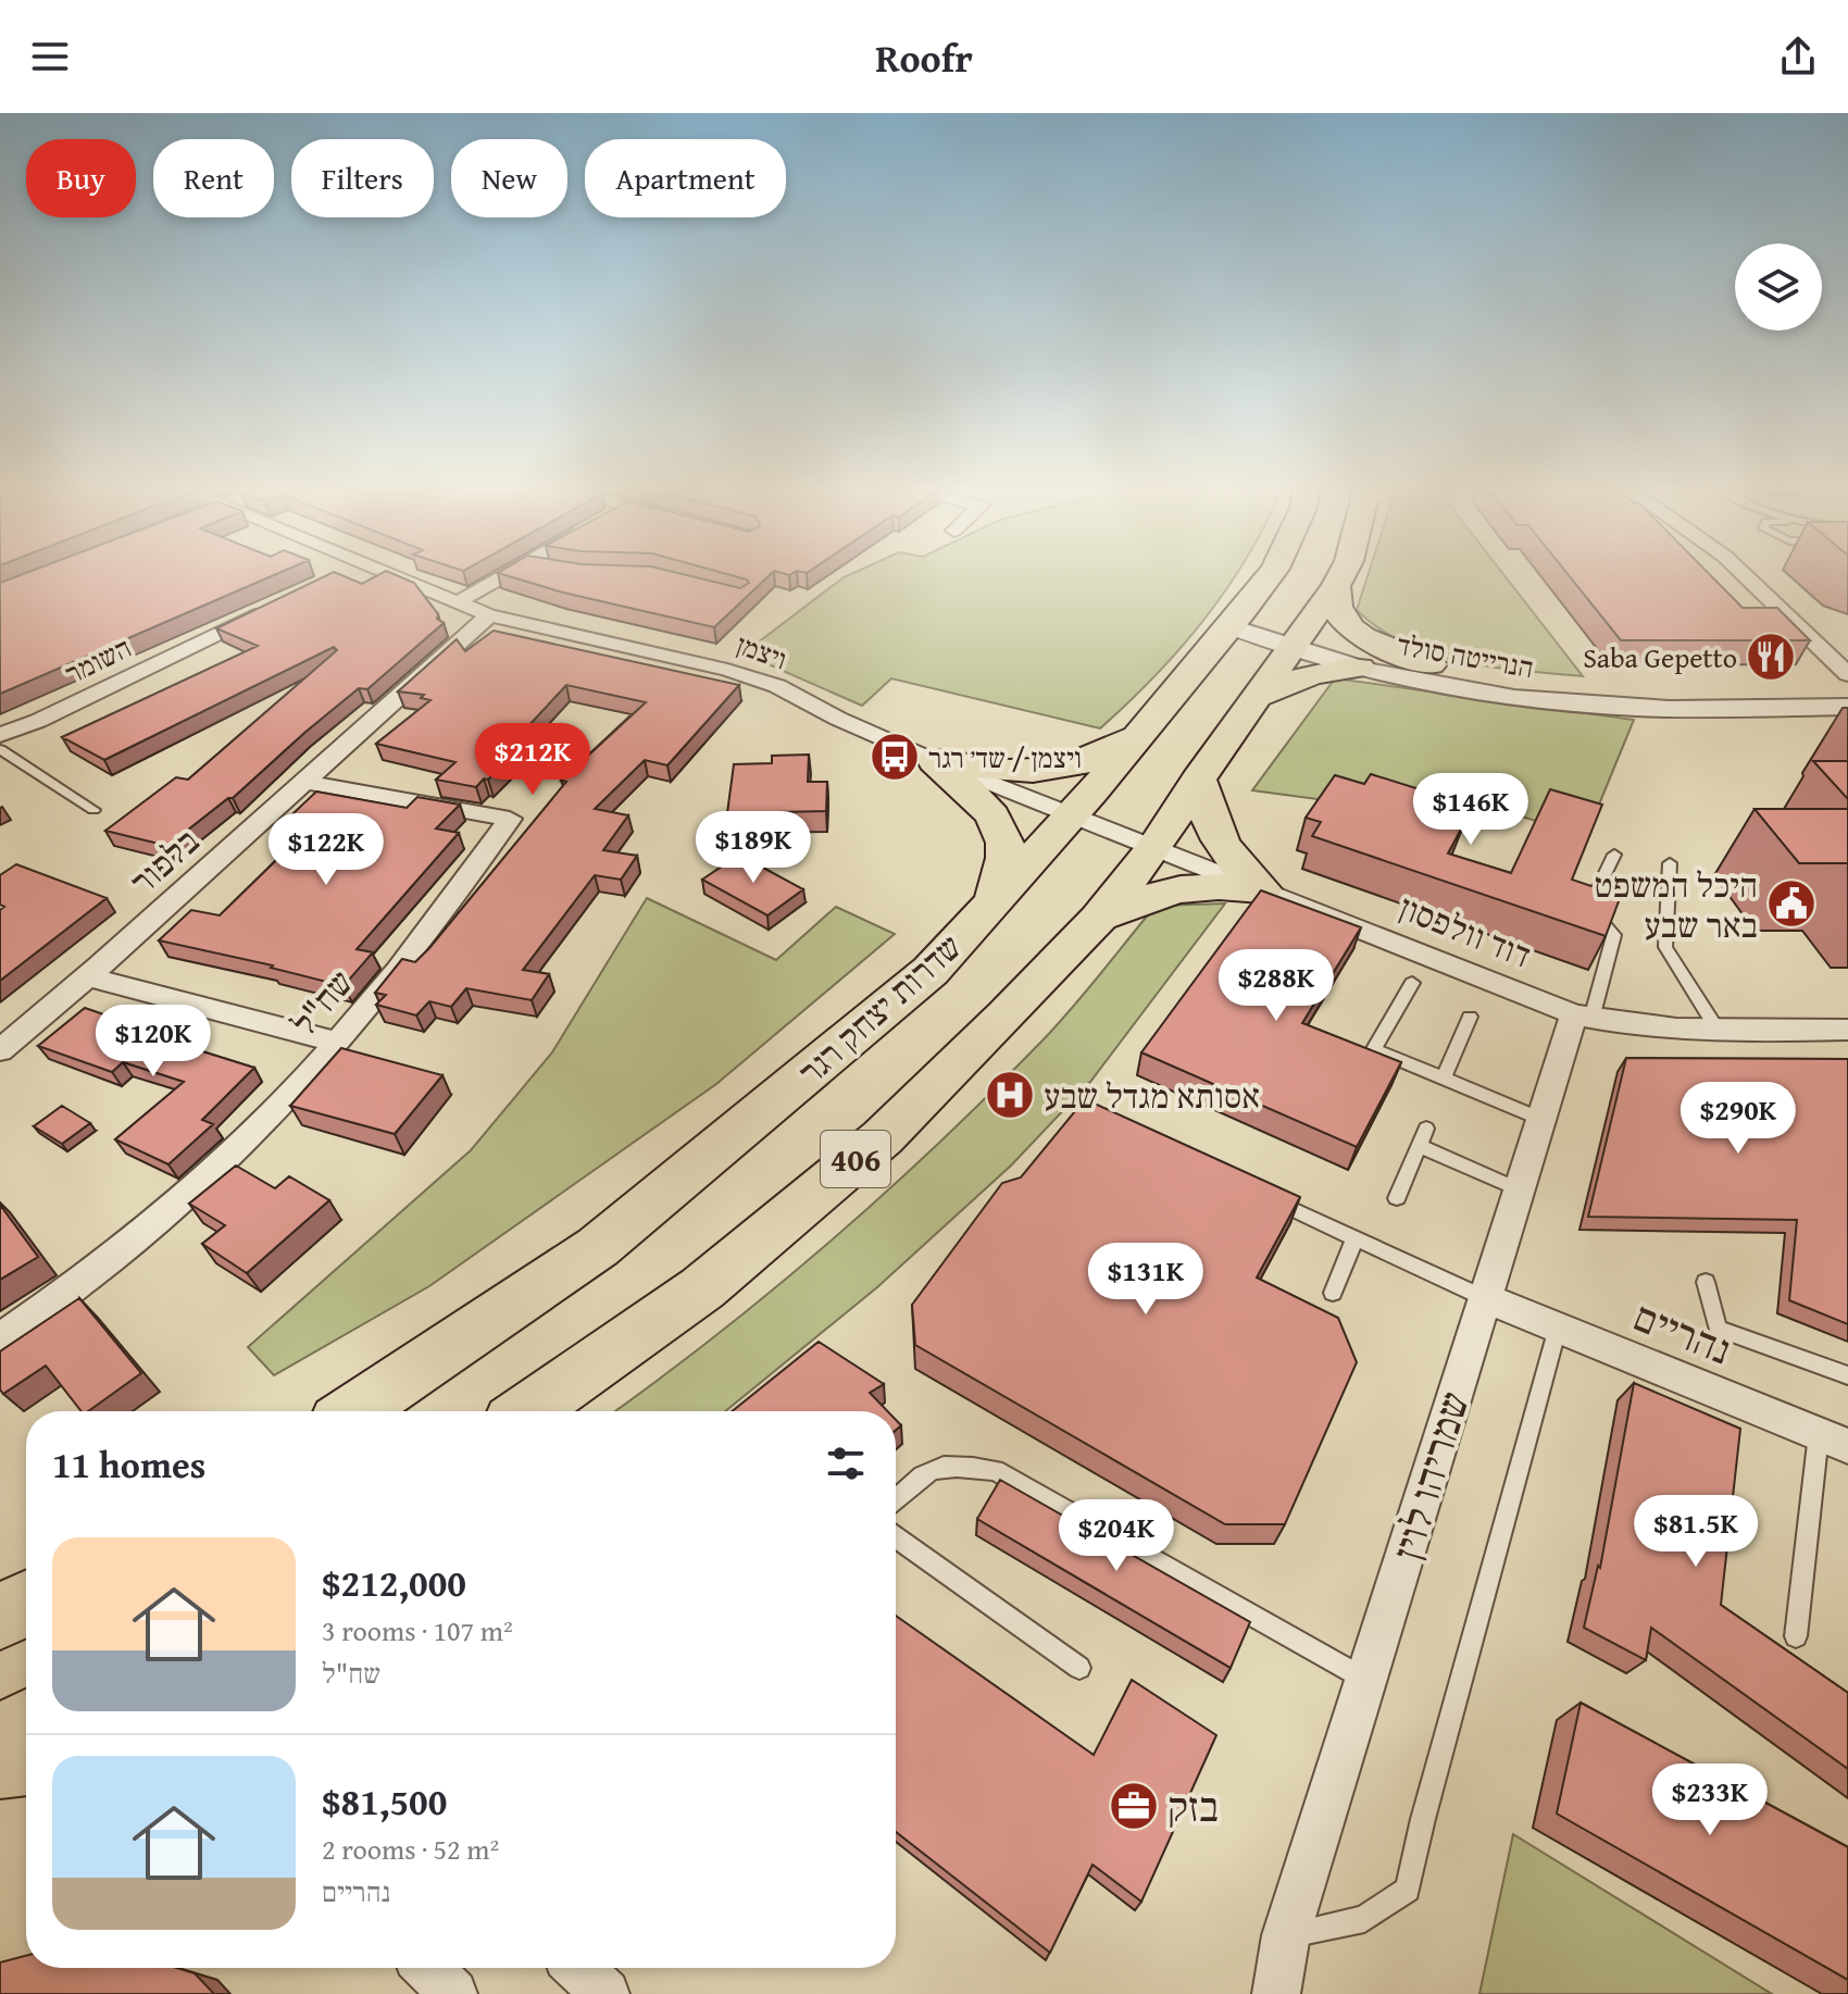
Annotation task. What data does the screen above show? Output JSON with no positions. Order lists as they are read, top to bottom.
{
  "streets": {
    "main road": ["שדרות יצחק רגר", "406"],
    "street": [
      "ויצמן",
      "הנרייטה סולד",
      "השומר",
      "בלפור",
      "דוד וולפסון",
      "שח\"ל",
      "נהריים",
      "שמריהו לוין"
    ]
  },
  "crossings": [
    ["ויצמן", "בלפור"],
    ["ויצמן", "דוד וולפסון"],
    ["ויצמן", "שדרות יצחק רגר"],
    ["הנרייטה סולד", "שדרות יצחק רגר"],
    ["הנרייטה סולד", "406"],
    ["בלפור", "שח\"ל"],
    ["דוד וולפסון", "שדרות יצחק רגר"],
    ["דוד וולפסון", "406"],
    ["דוד וולפסון", "שמריהו לוין"],
    ["נהריים", "שמריהו לוין"]
  ],
  "places": {
    "restaurant": ["Saba Gepetto"],
    "bus stop": ["ויצמן / שד׳ רגר"],
    "public building": ["היכל המשפט באר שבע"],
    "hospital": ["אסותא מגדל שבע"],
    "office": ["בזק"]
  },
  "page": {
    "header": "Roofr",
    "chip": [
      "Buy",
      "Rent",
      "Filters",
      "New",
      "Apartment"
    ],
    "price": [
      "$212K",
      "$146K",
      "$189K",
      "$122K",
      "$288K",
      "$120K",
      "$290K",
      "$131K",
      "$81.5K",
      "$204K",
      "$233K"
    ],
    "heading": "11 homes",
    "list": [
      {
        "name": "$212,000",
        "note": "3 rooms · 107 m² · שח\"ל"
      },
      {
        "name": "$81,500",
        "note": "2 rooms · 52 m² · נהריים"
      }
    ]
  }
}
